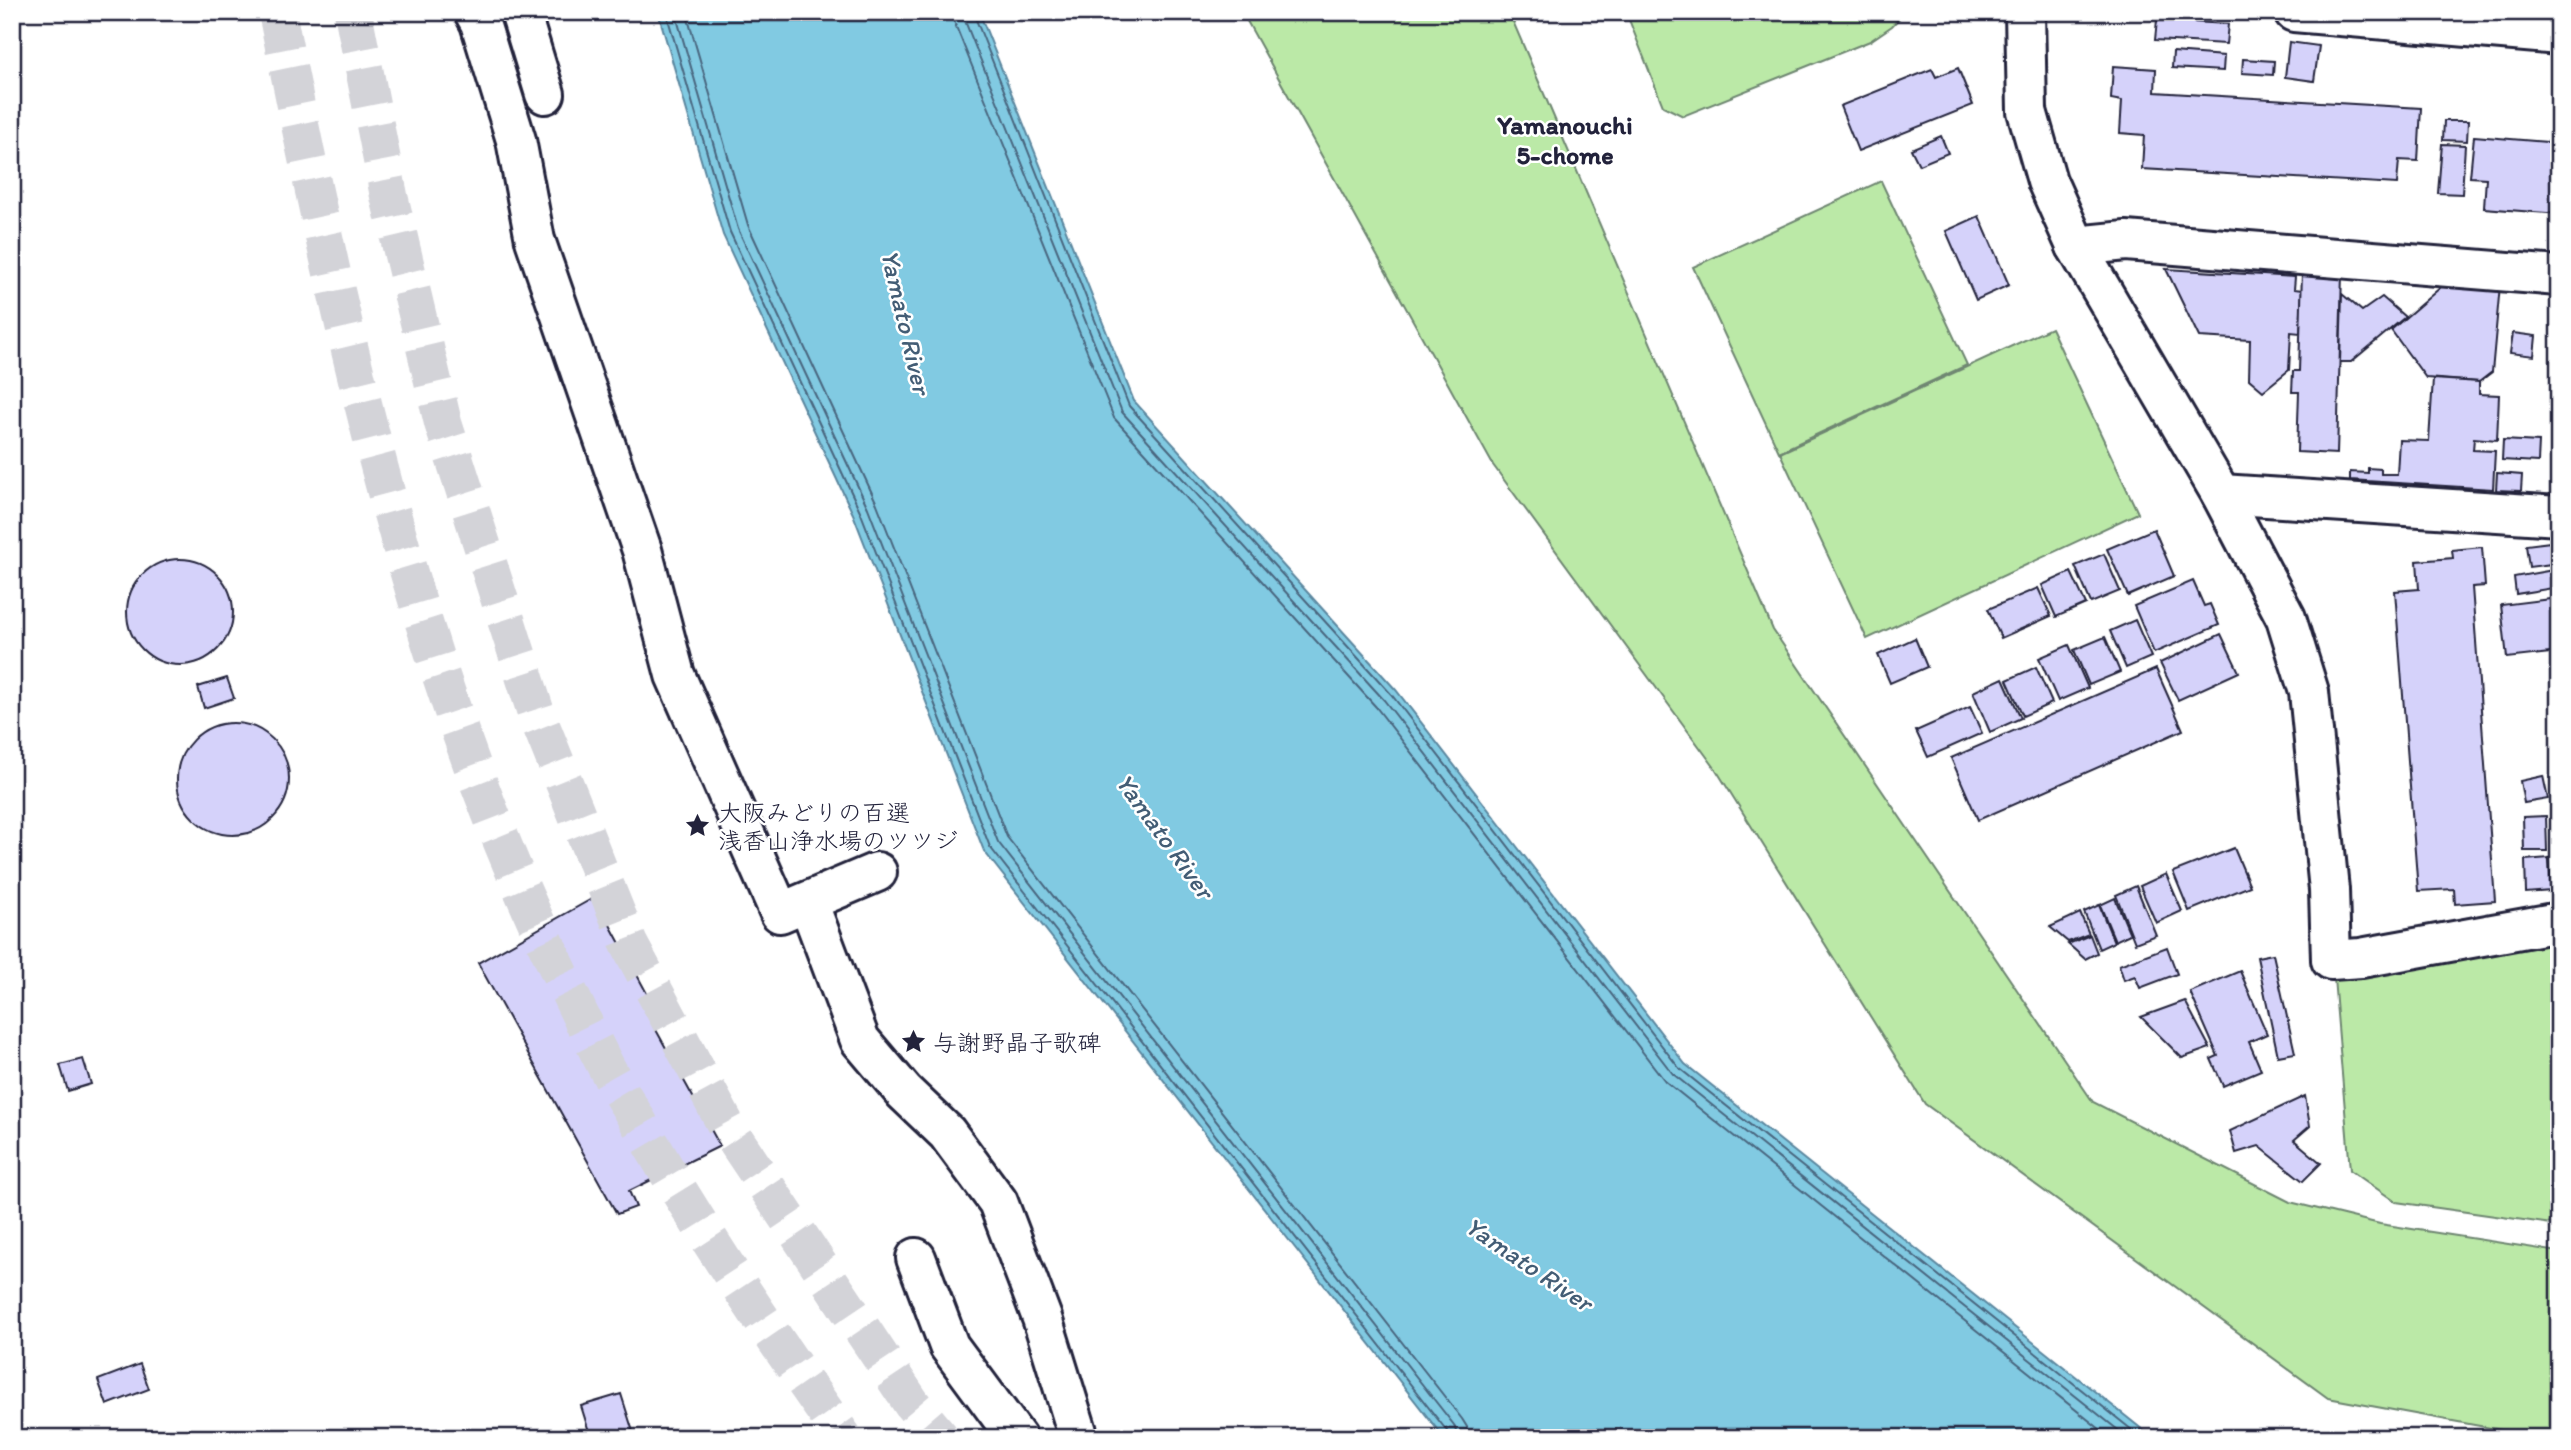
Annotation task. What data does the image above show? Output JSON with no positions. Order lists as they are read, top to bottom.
{
  "districts": ["Yamanouchi 5-chome"],
  "water": ["Yamato River"],
  "places": {
    "place": ["大阪みどりの百選 浅香山浄水場のツツジ", "与謝野晶子歌碑"]
  }
}
